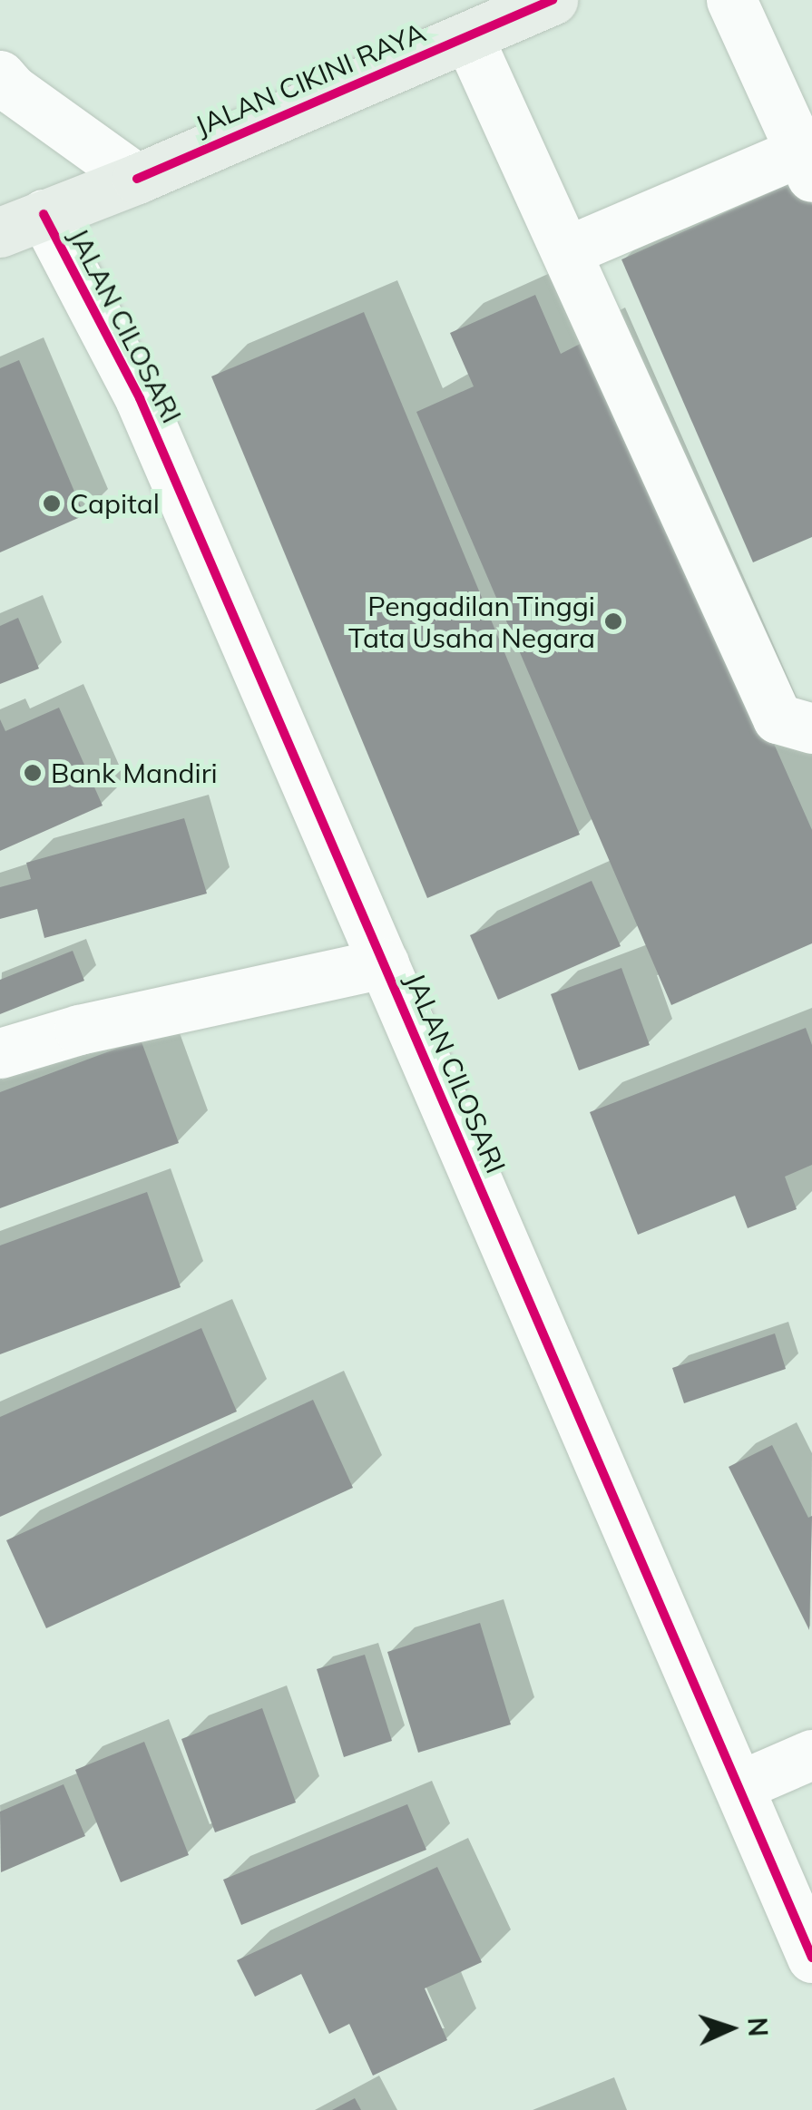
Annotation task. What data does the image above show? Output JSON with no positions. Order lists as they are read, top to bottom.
{
  "streets": {
    "main road": ["JALAN CIKINI RAYA"],
    "street": ["JALAN CILOSARI"]
  },
  "crossings": [
    ["JALAN CIKINI RAYA", "JALAN CILOSARI"]
  ],
  "places": ["Capital", "Pengadilan Tinggi Tata Usaha Negara", "Bank Mandiri"],
  "north": "right"
}
